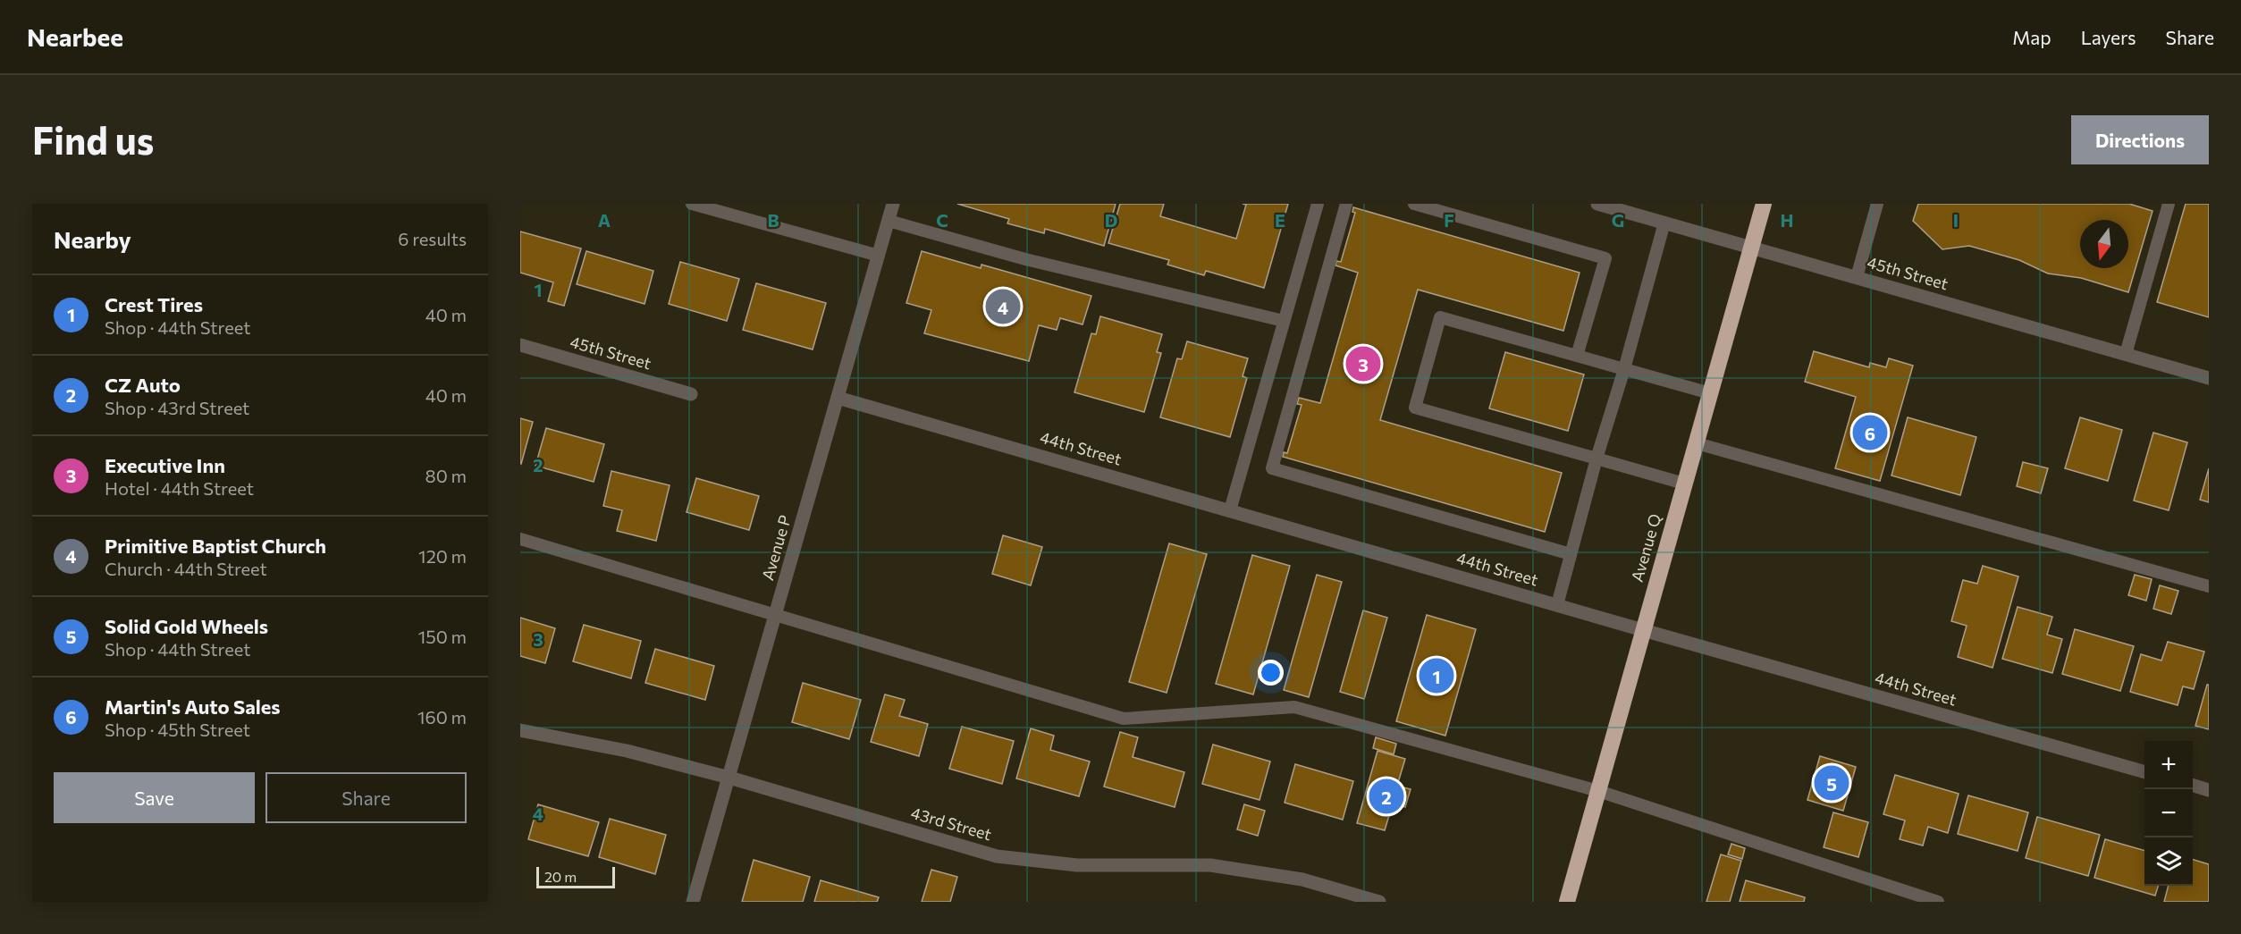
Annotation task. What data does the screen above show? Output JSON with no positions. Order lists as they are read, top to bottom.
{
  "streets": {
    "highway": ["Avenue Q"],
    "street": [
      "45th Street",
      "44th Street",
      "Avenue P",
      "43rd Street"
    ]
  },
  "crossings": [
    ["45th Street", "Avenue Q"],
    ["44th Street", "Avenue P"],
    ["44th Street", "Avenue Q"],
    ["Avenue P", "43rd Street"]
  ],
  "scale_bar": "20 m",
  "north": "bottom",
  "page": {
    "header": "Nearbee",
    "nav": ["Map", "Layers", "Share"],
    "buttons": [
      "Directions",
      ["Save", "Share"]
    ],
    "title": "Find us",
    "heading": ["Nearby", "6 results"],
    "list": [
      {
        "mark": "1",
        "name": "Crest Tires",
        "note": "Shop · 44th Street",
        "value": "40 m"
      },
      {
        "mark": "2",
        "name": "CZ Auto",
        "note": "Shop · 43rd Street",
        "value": "40 m"
      },
      {
        "mark": "3",
        "name": "Executive Inn",
        "note": "Hotel · 44th Street",
        "value": "80 m"
      },
      {
        "mark": "4",
        "name": "Primitive Baptist Church",
        "note": "Church · 44th Street",
        "value": "120 m"
      },
      {
        "mark": "5",
        "name": "Solid Gold Wheels",
        "note": "Shop · 44th Street",
        "value": "150 m"
      },
      {
        "mark": "6",
        "name": "Martin's Auto Sales",
        "note": "Shop · 45th Street",
        "value": "160 m"
      }
    ],
    "pins": [
      "4",
      "3",
      "6",
      "1",
      "5",
      "2"
    ],
    "map_buttons": ["+", "−"],
    "scale": "20 m"
  },
  "grid": {
    "columns": [
      "A",
      "B",
      "C",
      "D",
      "E",
      "F",
      "G",
      "H",
      "I"
    ],
    "rows": [
      "1",
      "2",
      "3",
      "4"
    ]
  }
}
